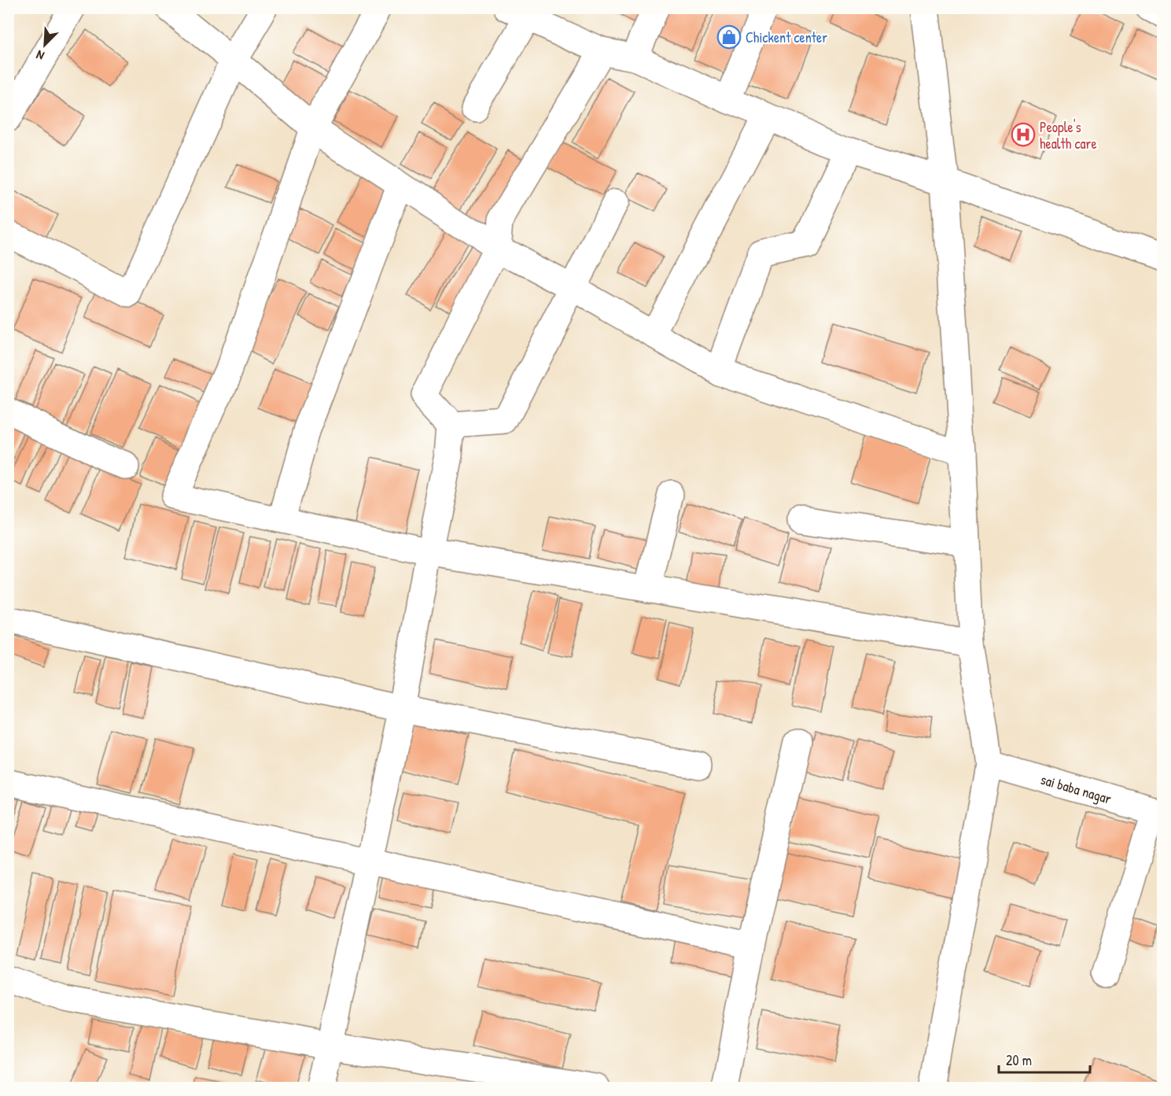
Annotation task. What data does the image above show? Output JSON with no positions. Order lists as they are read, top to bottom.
{
  "streets": {
    "street": ["sai baba nagar"]
  },
  "places": {
    "shop": ["Chickent center"],
    "hospital": ["People's health care"]
  },
  "scale_bar": "20 m",
  "north": "bottom left"
}
